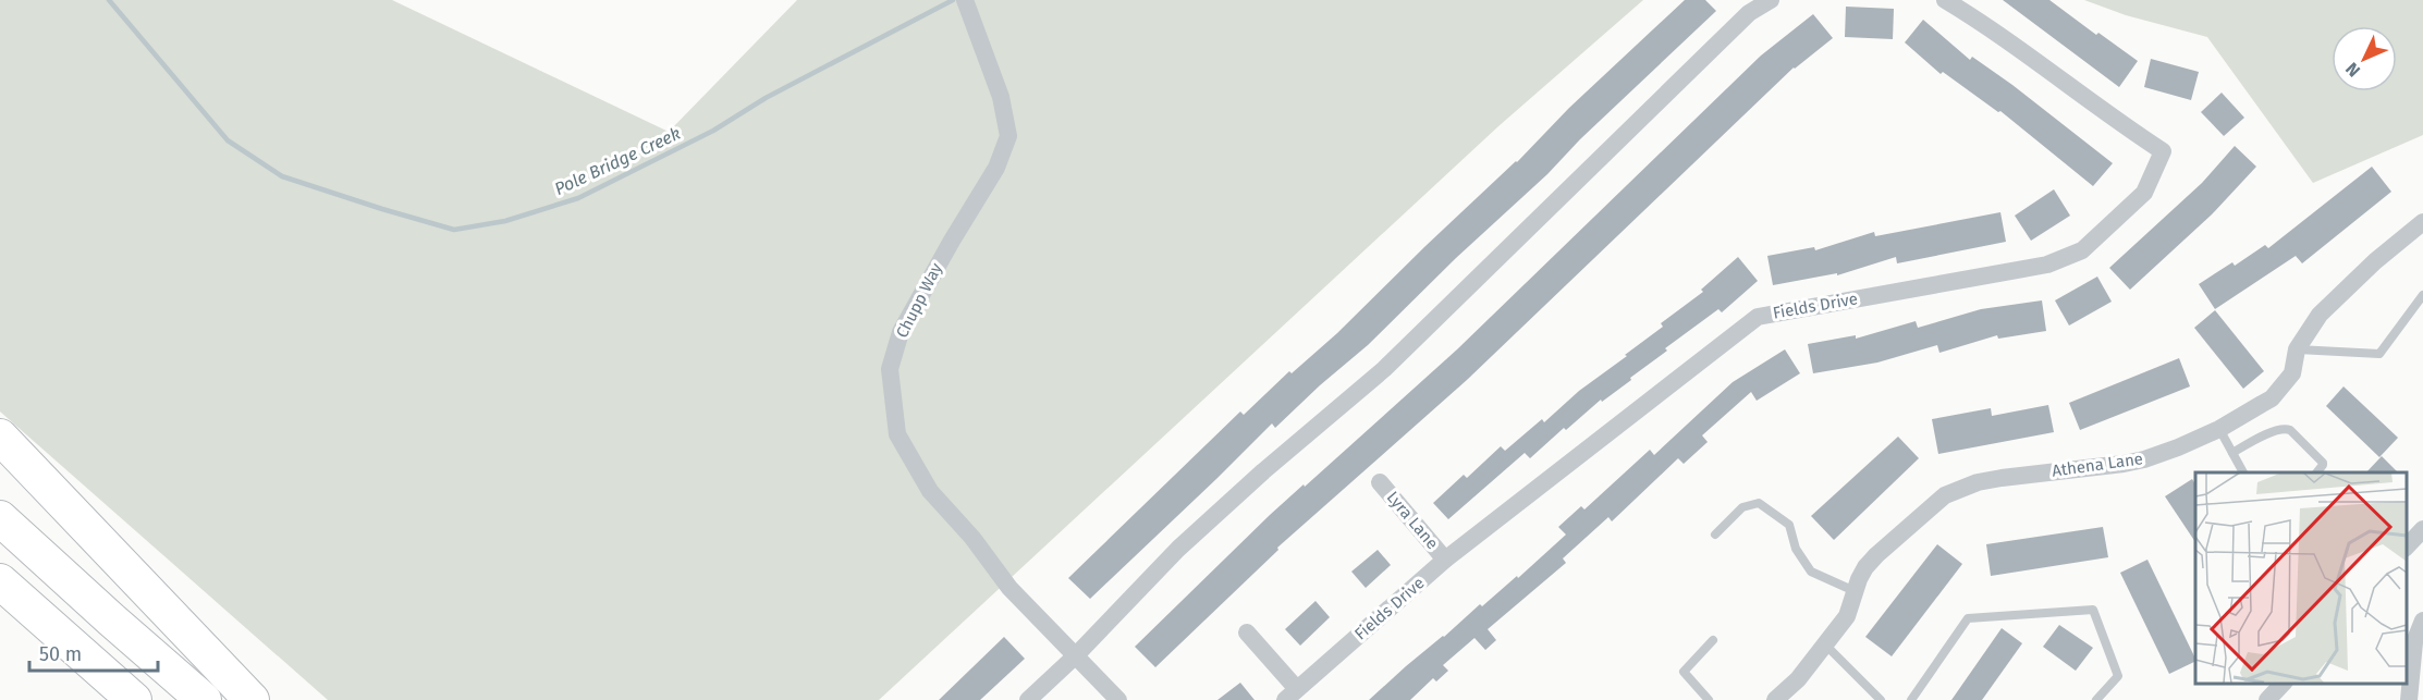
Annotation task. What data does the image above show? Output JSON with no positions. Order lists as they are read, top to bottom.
{
  "streets": {
    "street": [
      "Chupp Way",
      "Fields Drive",
      "Athena Lane",
      "Lyra Lane"
    ]
  },
  "crossings": [
    ["Fields Drive", "Lyra Lane"]
  ],
  "water": ["Pole Bridge Creek"],
  "scale_bar": "50 m",
  "north": "bottom left"
}
